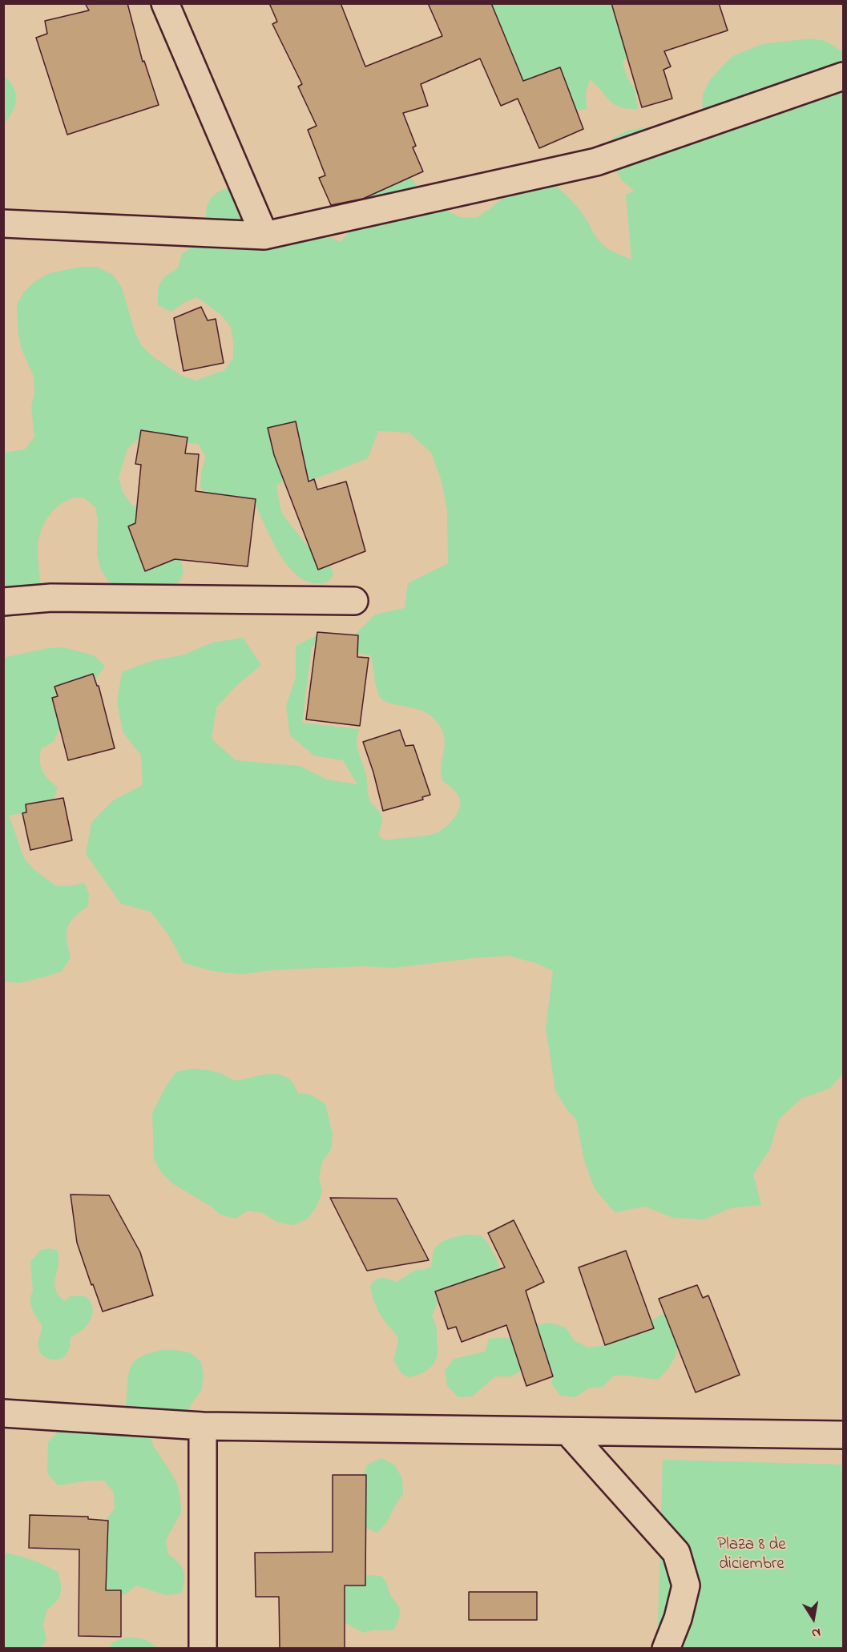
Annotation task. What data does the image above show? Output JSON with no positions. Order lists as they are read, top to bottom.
{
  "parks": ["Plaza 8 de diciembre"],
  "north": "bottom"
}
